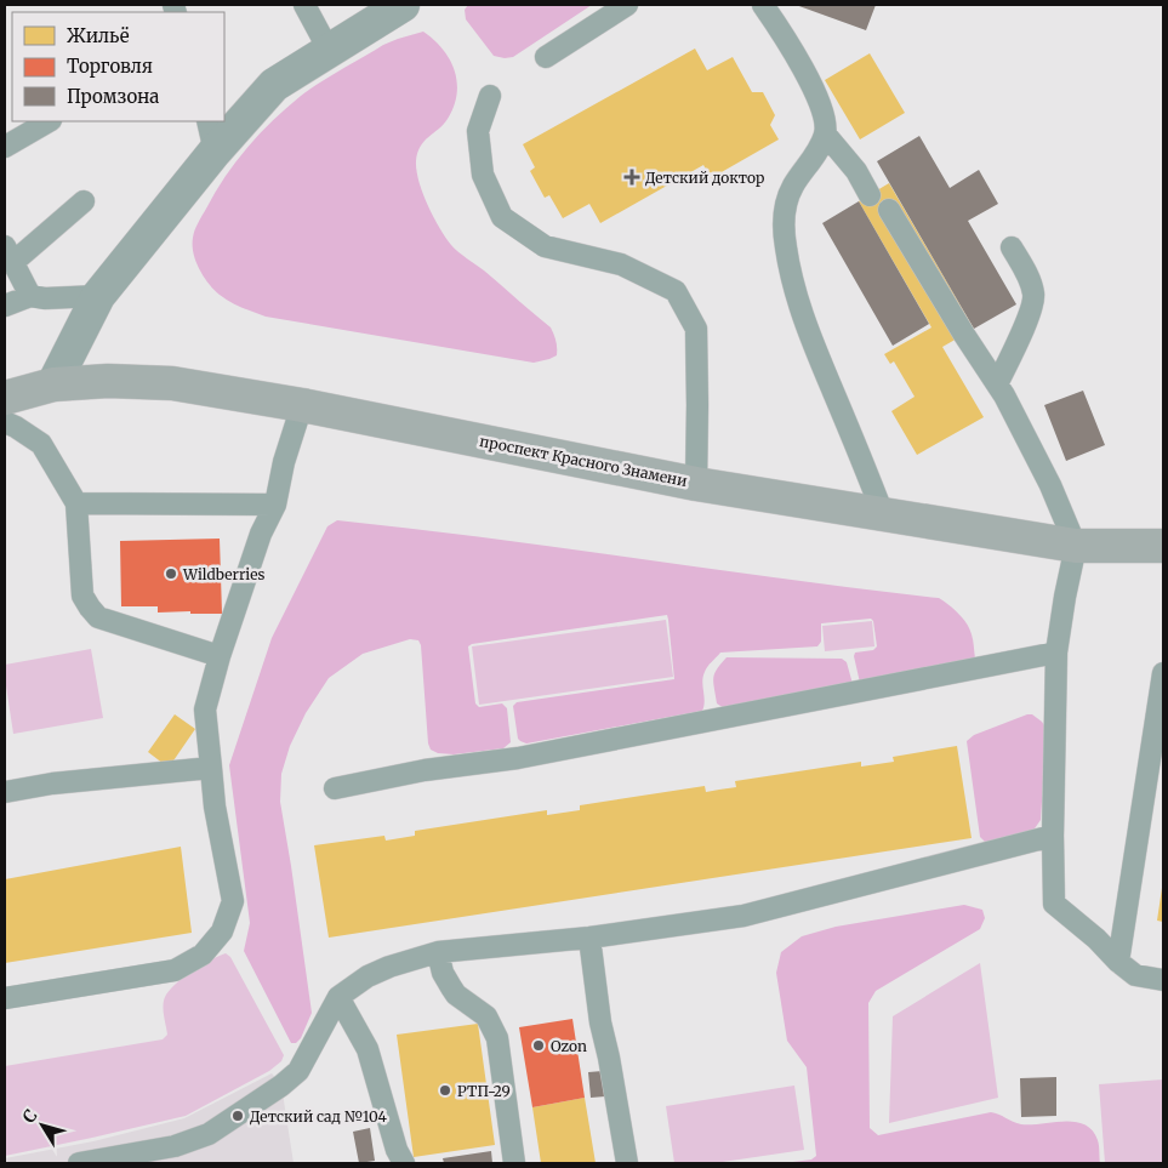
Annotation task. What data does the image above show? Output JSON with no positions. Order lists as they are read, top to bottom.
{
  "streets": {
    "main road": ["проспект Красного Знамени"]
  },
  "places": {
    "health": ["Детский доктор"],
    "other": [
      "Wildberries",
      "Ozon",
      "РТП-29",
      "Детский сад №104"
    ]
  },
  "legend": ["Жильё", "Торговля", "Промзона"],
  "north": "top left"
}
